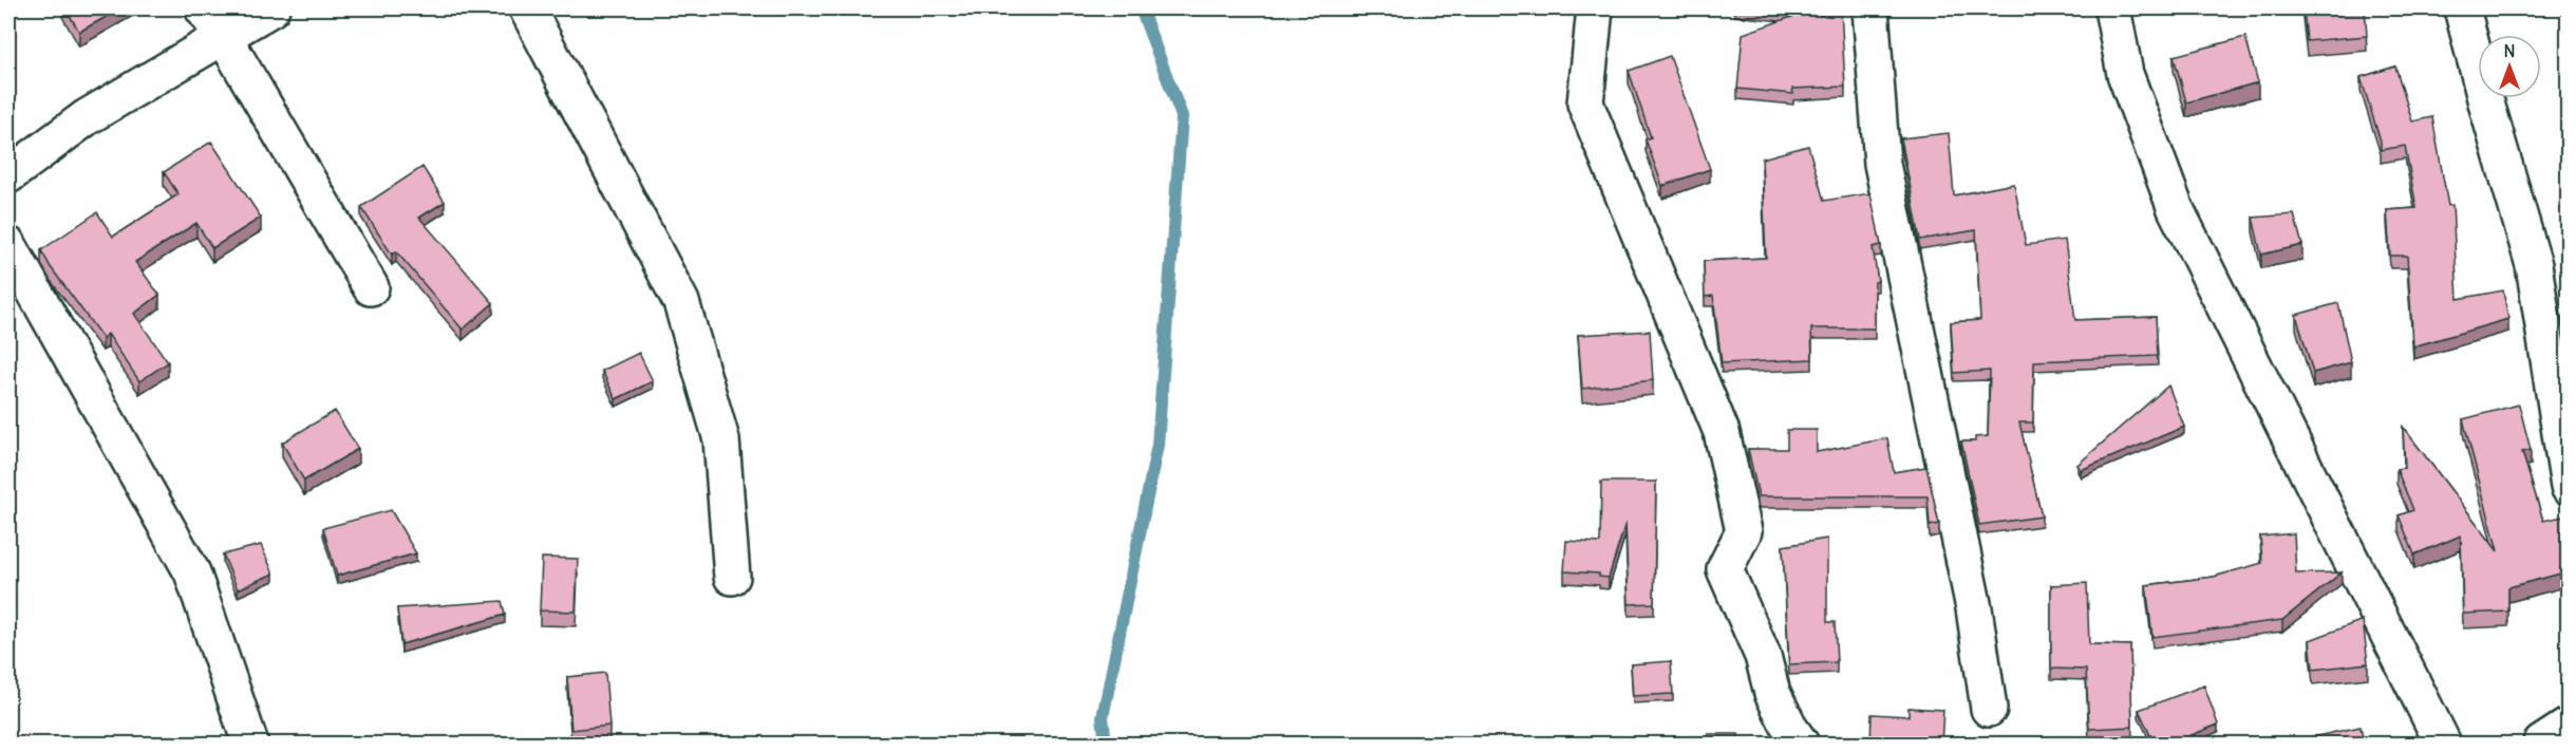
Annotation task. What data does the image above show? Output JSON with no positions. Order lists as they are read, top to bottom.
{
  "north": "top"
}
